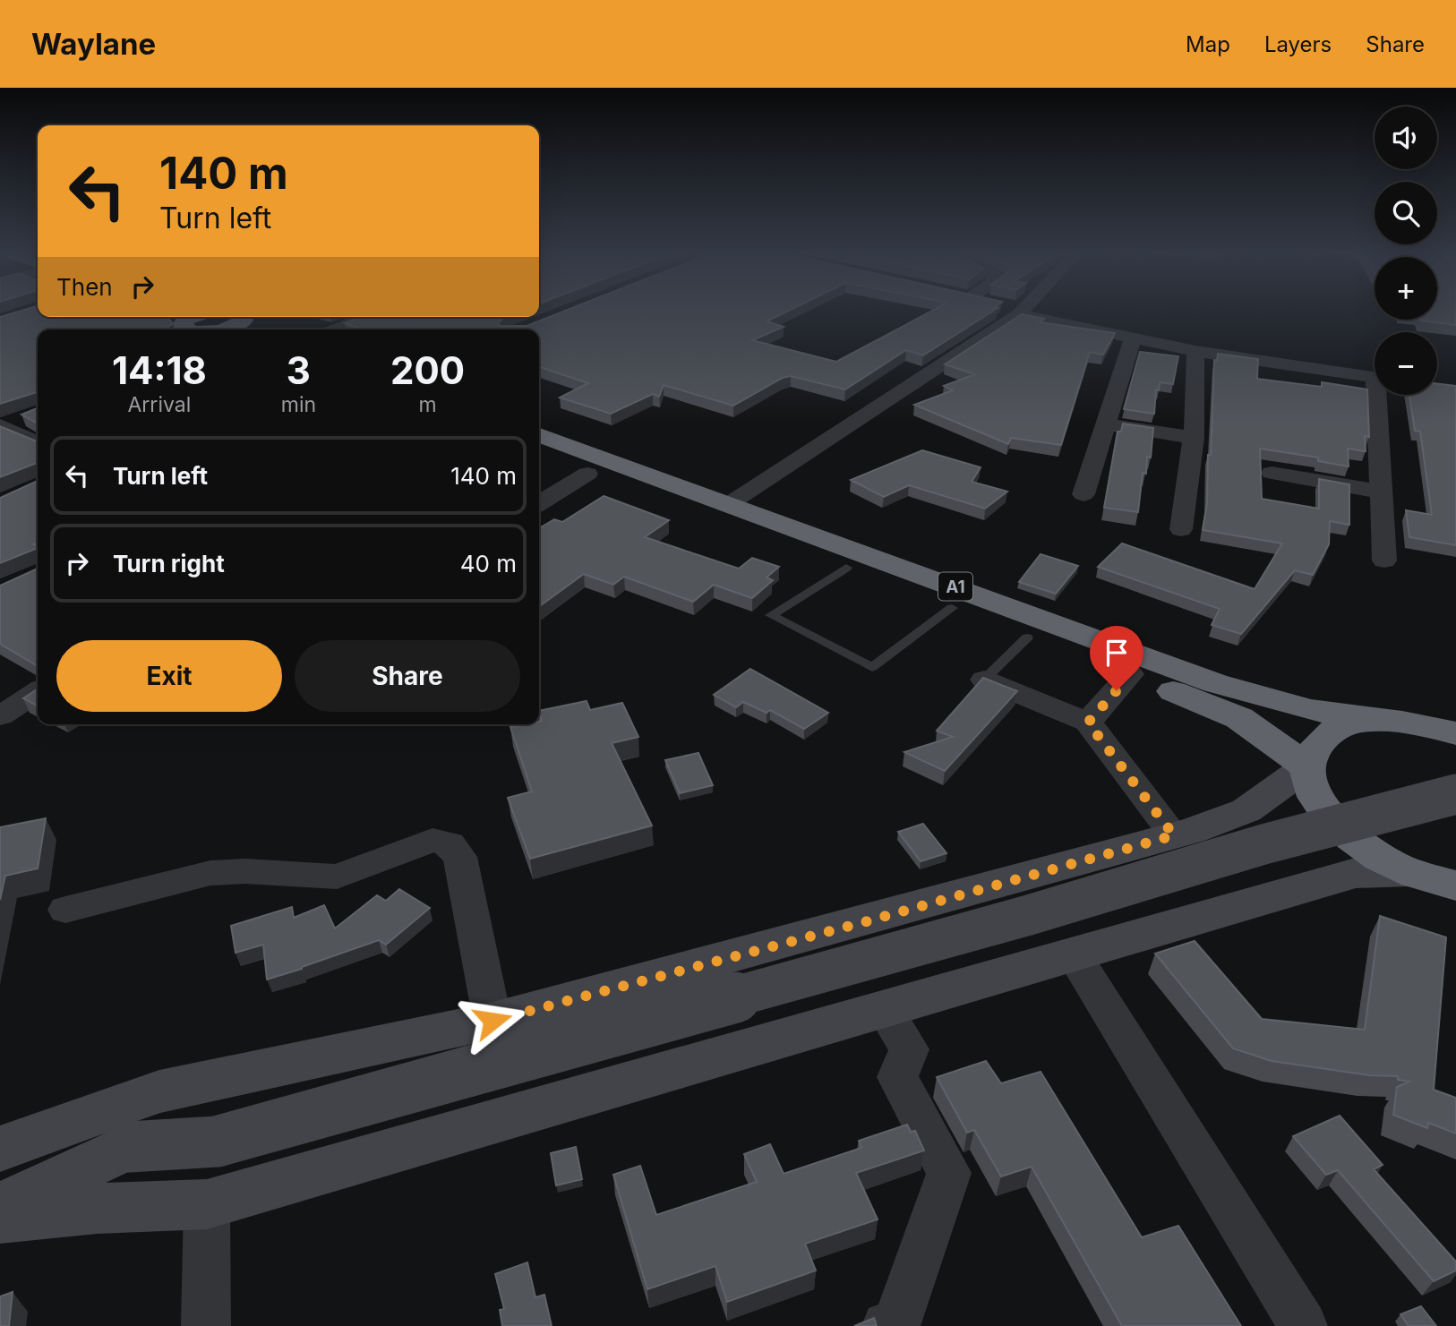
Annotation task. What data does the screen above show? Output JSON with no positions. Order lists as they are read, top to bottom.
{
  "streets": {
    "highway": ["A1"]
  },
  "page": {
    "header": "Waylane",
    "nav": ["Map", "Layers", "Share"],
    "map_buttons": ["+", "−"],
    "turn": ["140 m", "Turn left"],
    "then": "Then",
    "eta": [
      "14:18",
      "Arrival",
      "3",
      "min",
      "200",
      "m"
    ],
    "list": [
      {
        "name": "Turn left",
        "value": "140 m"
      },
      {
        "name": "Turn right",
        "value": "40 m"
      }
    ],
    "buttons": ["Exit", "Share"]
  }
}
